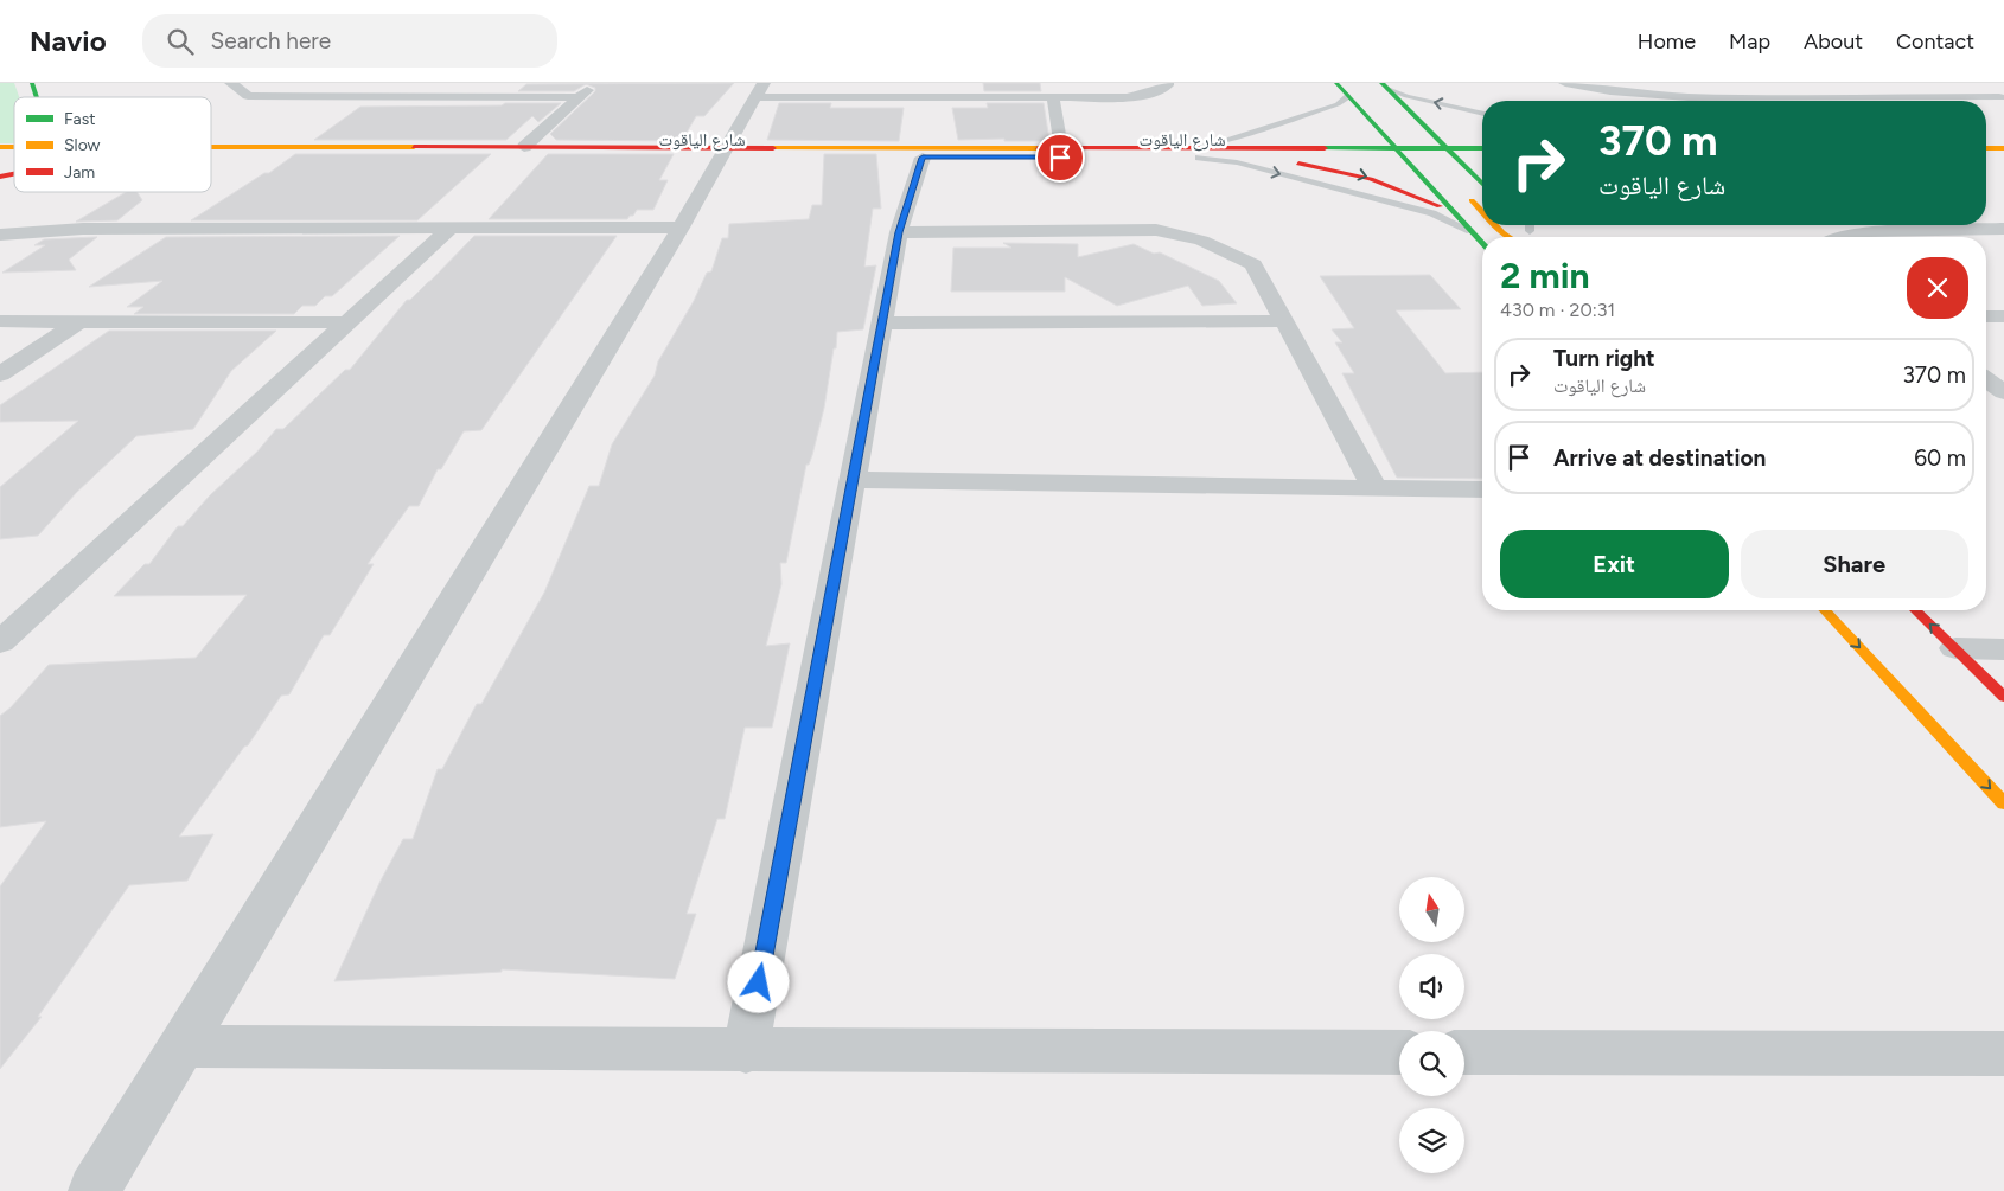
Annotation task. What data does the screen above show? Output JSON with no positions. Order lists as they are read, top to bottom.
{
  "streets": {
    "street": ["شارع الياقوت"]
  },
  "legend": ["Fast", "Slow", "Jam"],
  "north": "top",
  "page": {
    "header": "Navio",
    "search": "Search here",
    "nav": [
      "Home",
      "Map",
      "About",
      "Contact"
    ],
    "turn": ["370 m", "شارع الياقوت"],
    "heading": ["2 min", "430 m · 20:31"],
    "list": [
      {
        "name": "Turn right",
        "note": "شارع الياقوت",
        "value": "370 m"
      },
      {
        "name": "Arrive at destination",
        "value": "60 m"
      }
    ],
    "buttons": ["Exit", "Share"]
  }
}
